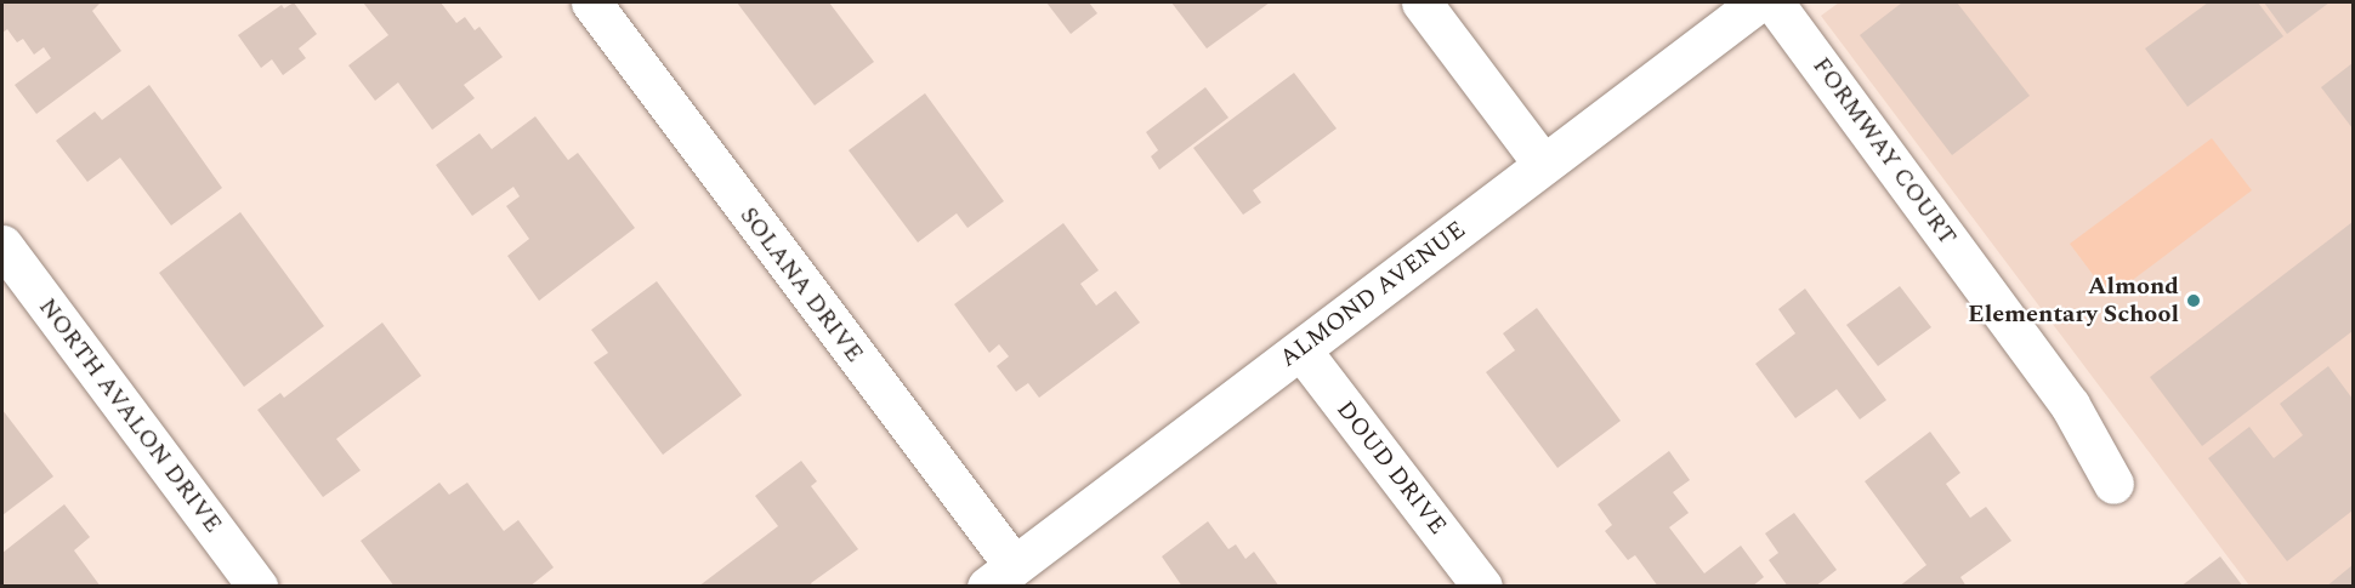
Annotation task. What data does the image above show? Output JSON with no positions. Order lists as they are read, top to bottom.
{
  "streets": {
    "street": [
      "FORMWAY COURT",
      "SOLANA DRIVE",
      "ALMOND AVENUE",
      "NORTH AVALON DRIVE",
      "DOUD DRIVE"
    ]
  },
  "crossings": [
    ["SOLANA DRIVE", "ALMOND AVENUE"],
    ["ALMOND AVENUE", "DOUD DRIVE"]
  ],
  "places": ["Almond Elementary School"]
}
